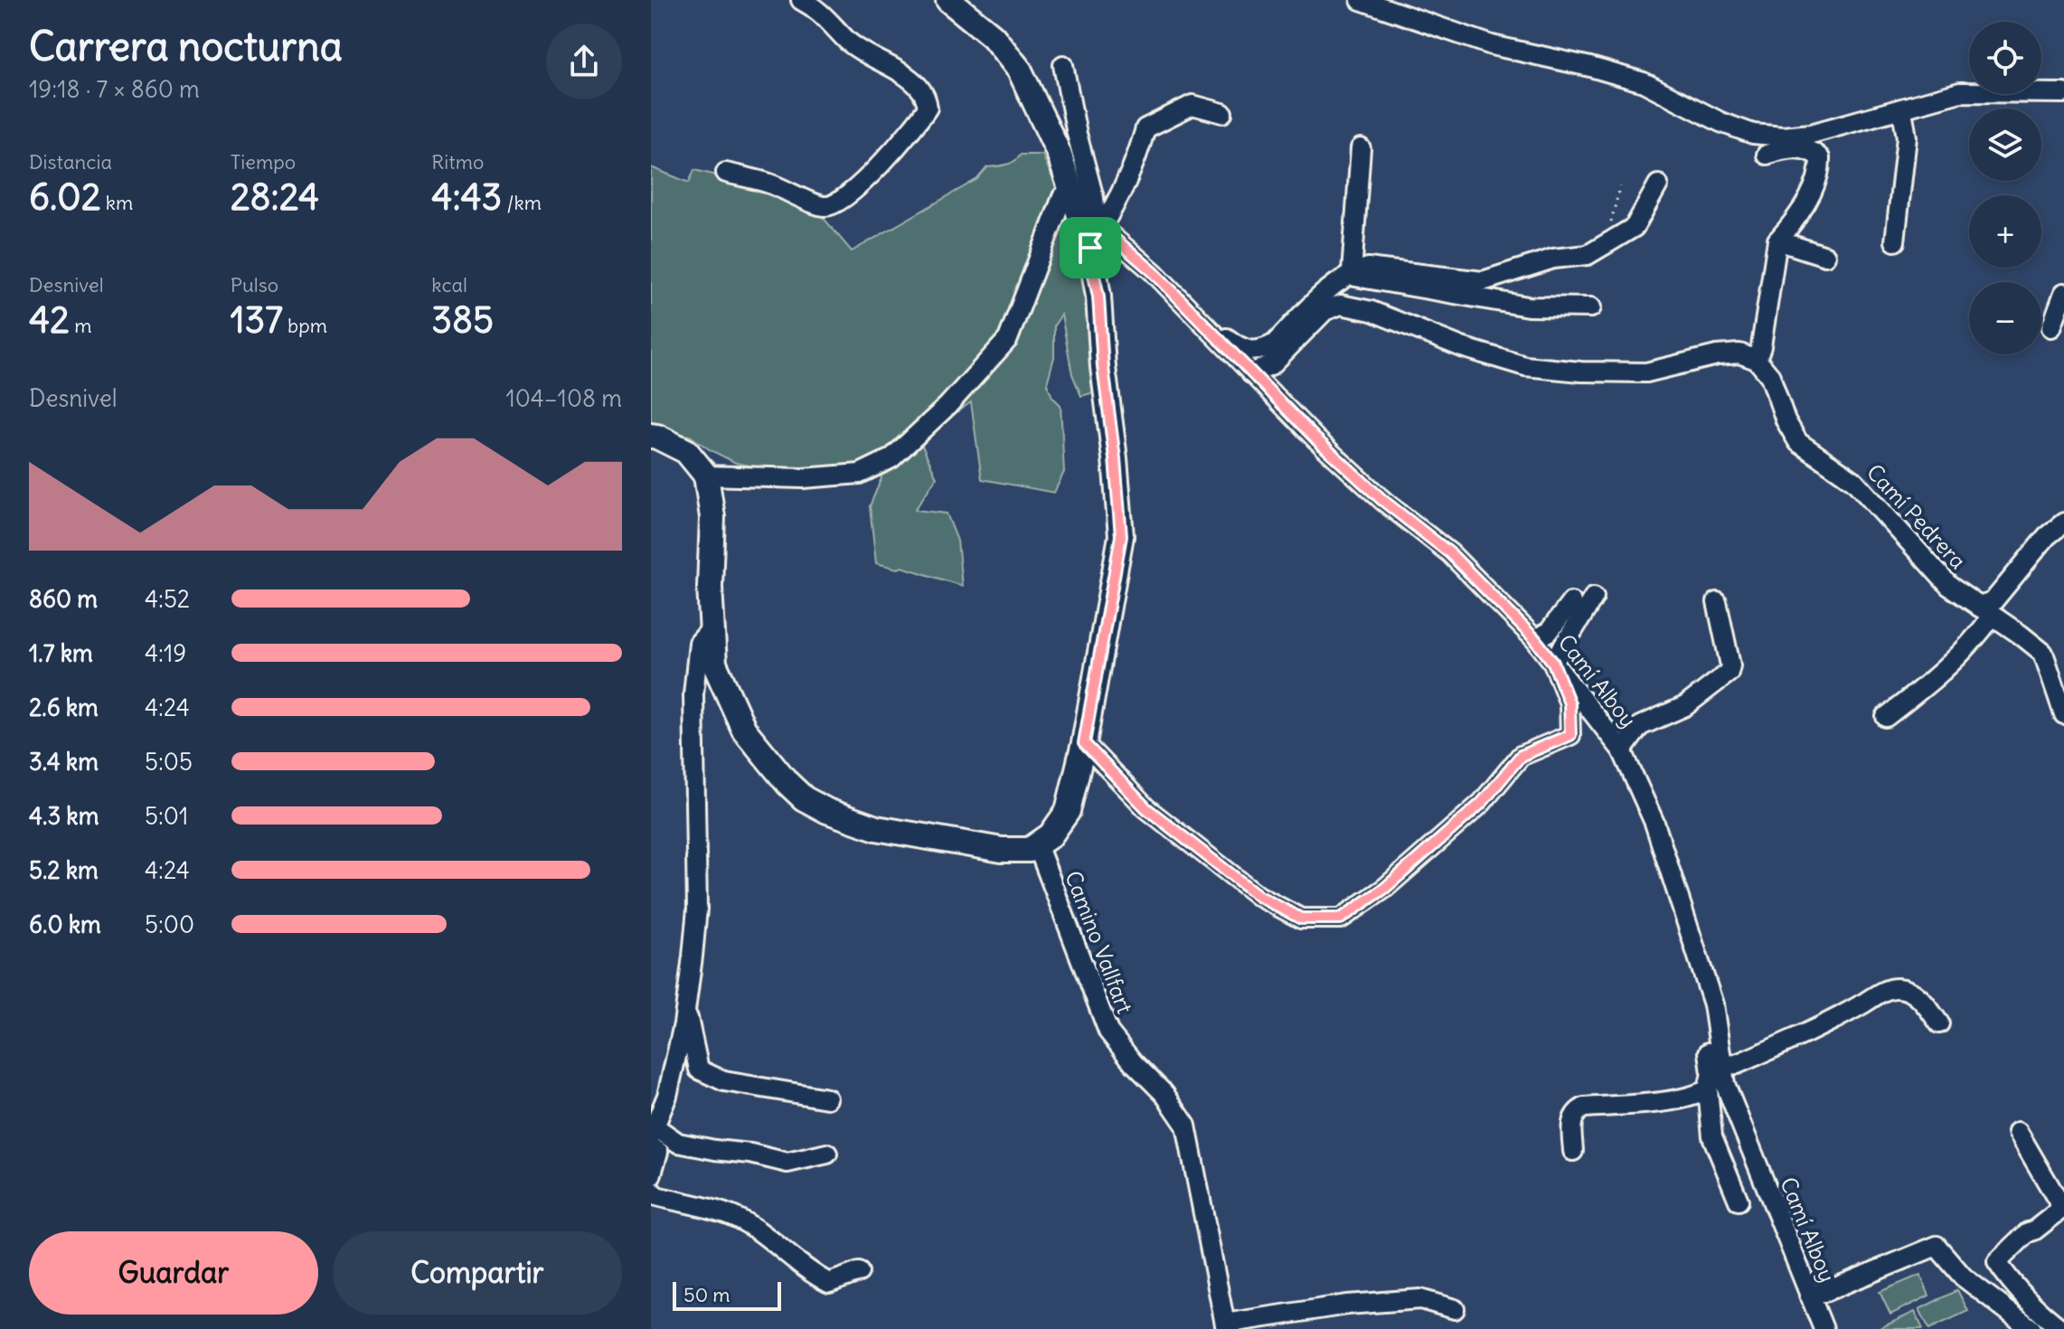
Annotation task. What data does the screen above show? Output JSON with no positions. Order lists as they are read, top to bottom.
{
  "streets": {
    "street": ["Camí Pedrera", "Camí Alboy", "Camino Vallfart"]
  },
  "scale_bar": "50 m",
  "page": {
    "heading": ["Carrera nocturna", "19:18 · 7 × 860 m"],
    "map_buttons": ["+", "−"],
    "stats": [
      ["Distancia", "6.02 km"],
      ["Tiempo", "28:24"],
      ["Ritmo", "4:43 /km"],
      ["Desnivel", "42 m"],
      ["Pulso", "137 bpm"],
      ["kcal", "385"]
    ],
    "chart": ["Desnivel", "104–108 m"],
    "list": [
      {
        "name": "860 m",
        "note": "4:52"
      },
      {
        "name": "1.7 km",
        "note": "4:19"
      },
      {
        "name": "2.6 km",
        "note": "4:24"
      },
      {
        "name": "3.4 km",
        "note": "5:05"
      },
      {
        "name": "4.3 km",
        "note": "5:01"
      },
      {
        "name": "5.2 km",
        "note": "4:24"
      },
      {
        "name": "6.0 km",
        "note": "5:00"
      }
    ],
    "buttons": ["Guardar", "Compartir"],
    "scale": "50 m"
  }
}
